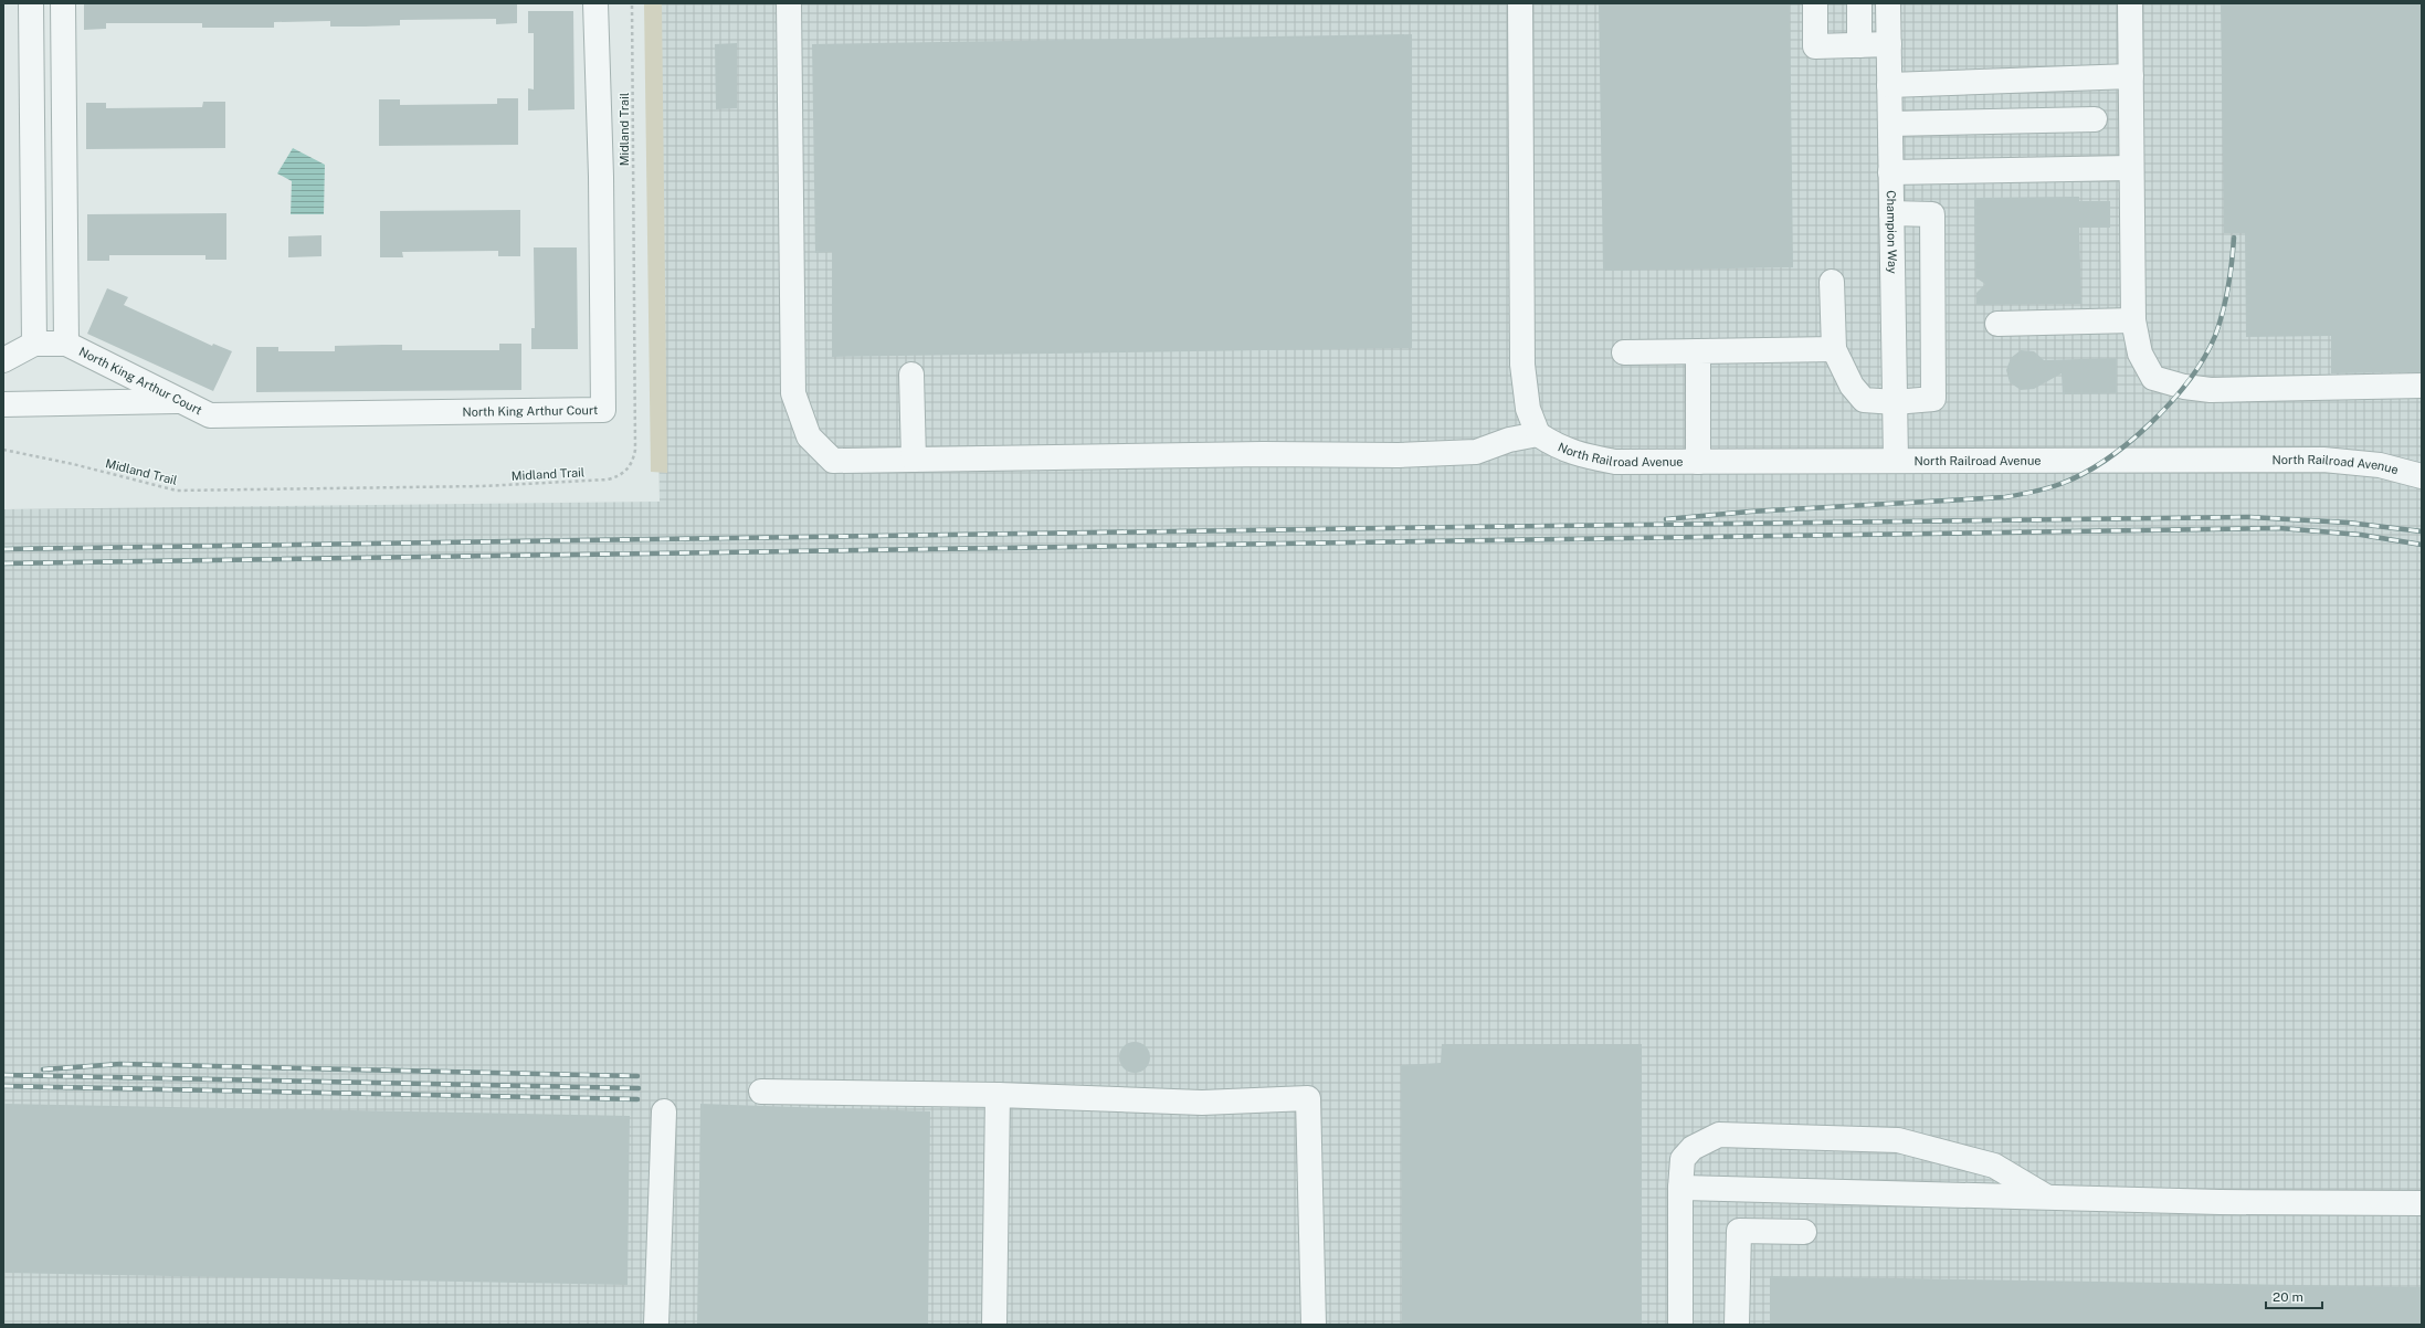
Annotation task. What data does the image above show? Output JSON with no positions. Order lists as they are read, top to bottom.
{
  "streets": {
    "street": ["Champion Way", "North King Arthur Court", "North Railroad Avenue"],
    "path": ["Midland Trail"]
  },
  "crossings": [
    ["Champion Way", "North Railroad Avenue"]
  ],
  "scale_bar": "20 m"
}
